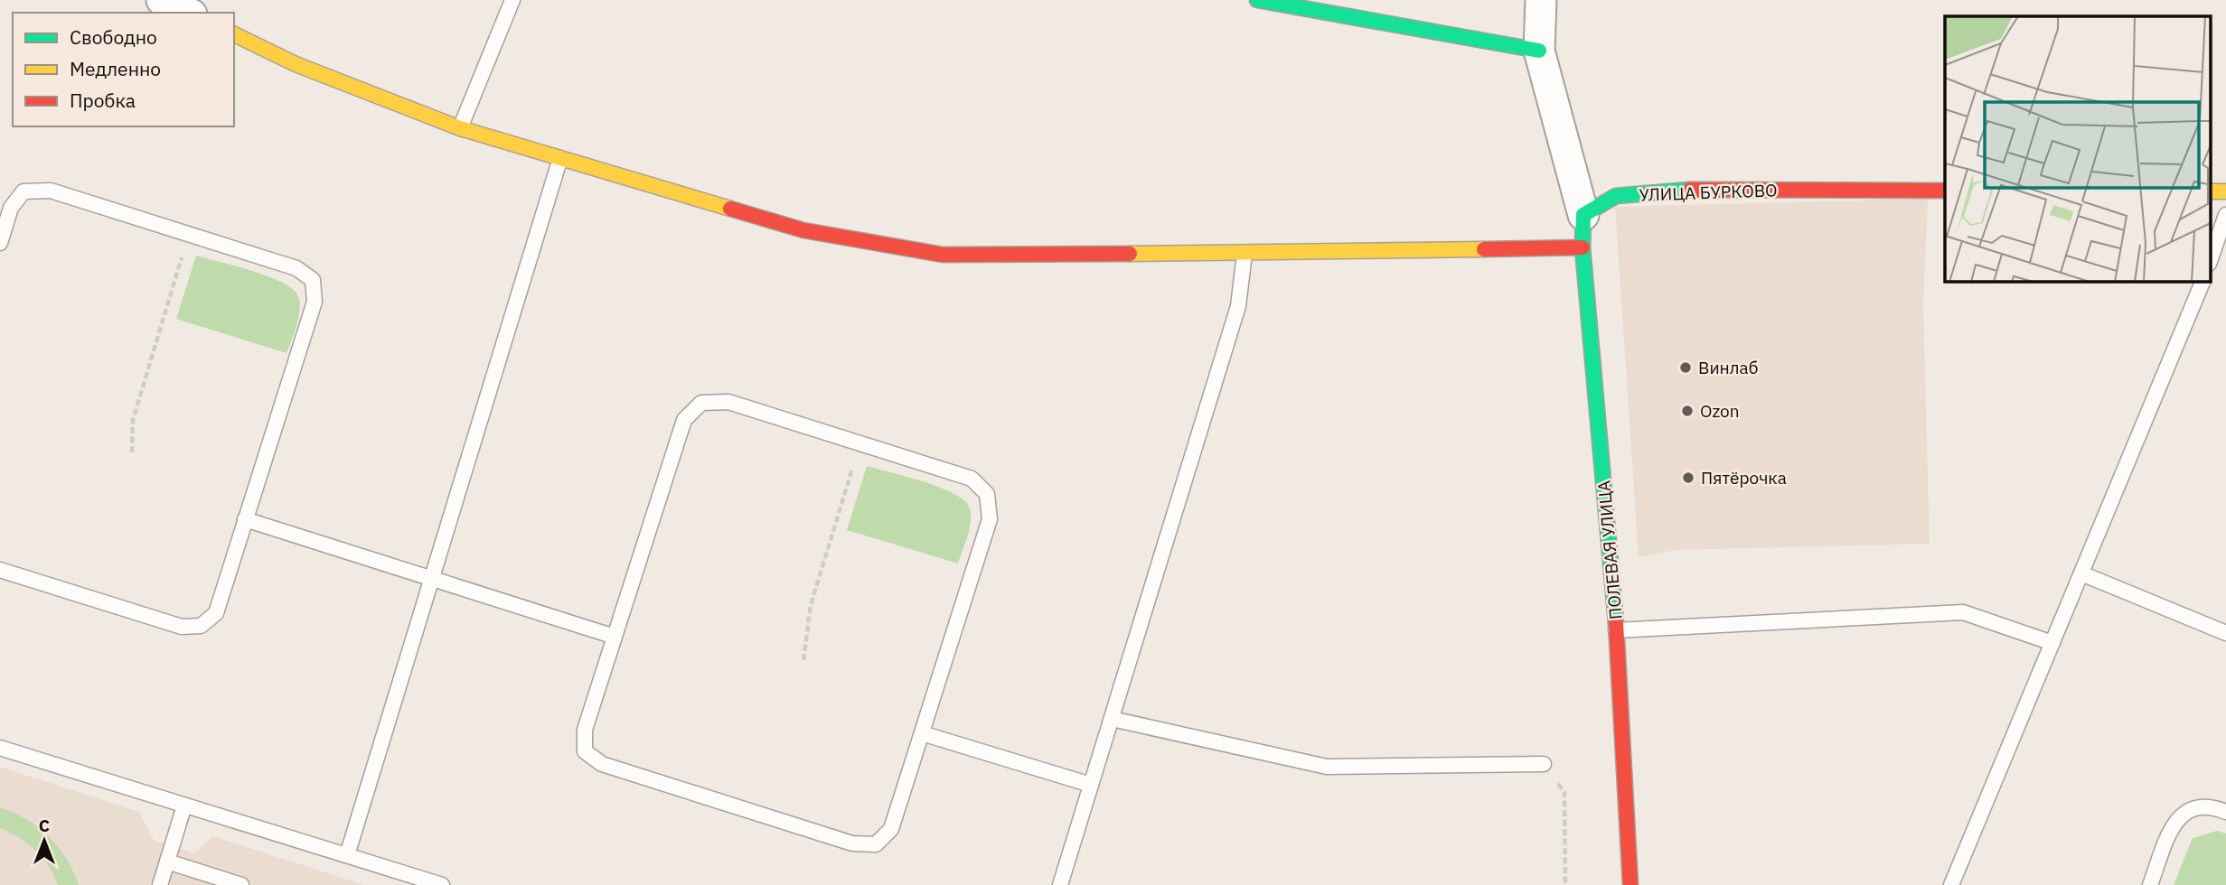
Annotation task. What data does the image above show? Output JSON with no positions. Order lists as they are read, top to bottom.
{
  "streets": {
    "street": ["УЛИЦА БУРКОВО", "ПОЛЕВАЯ УЛИЦА"]
  },
  "crossings": [
    ["УЛИЦА БУРКОВО", "ПОЛЕВАЯ УЛИЦА"]
  ],
  "places": ["Винлаб", "Ozon", "Пятёрочка"],
  "legend": ["Свободно", "Медленно", "Пробка"],
  "north": "top"
}
